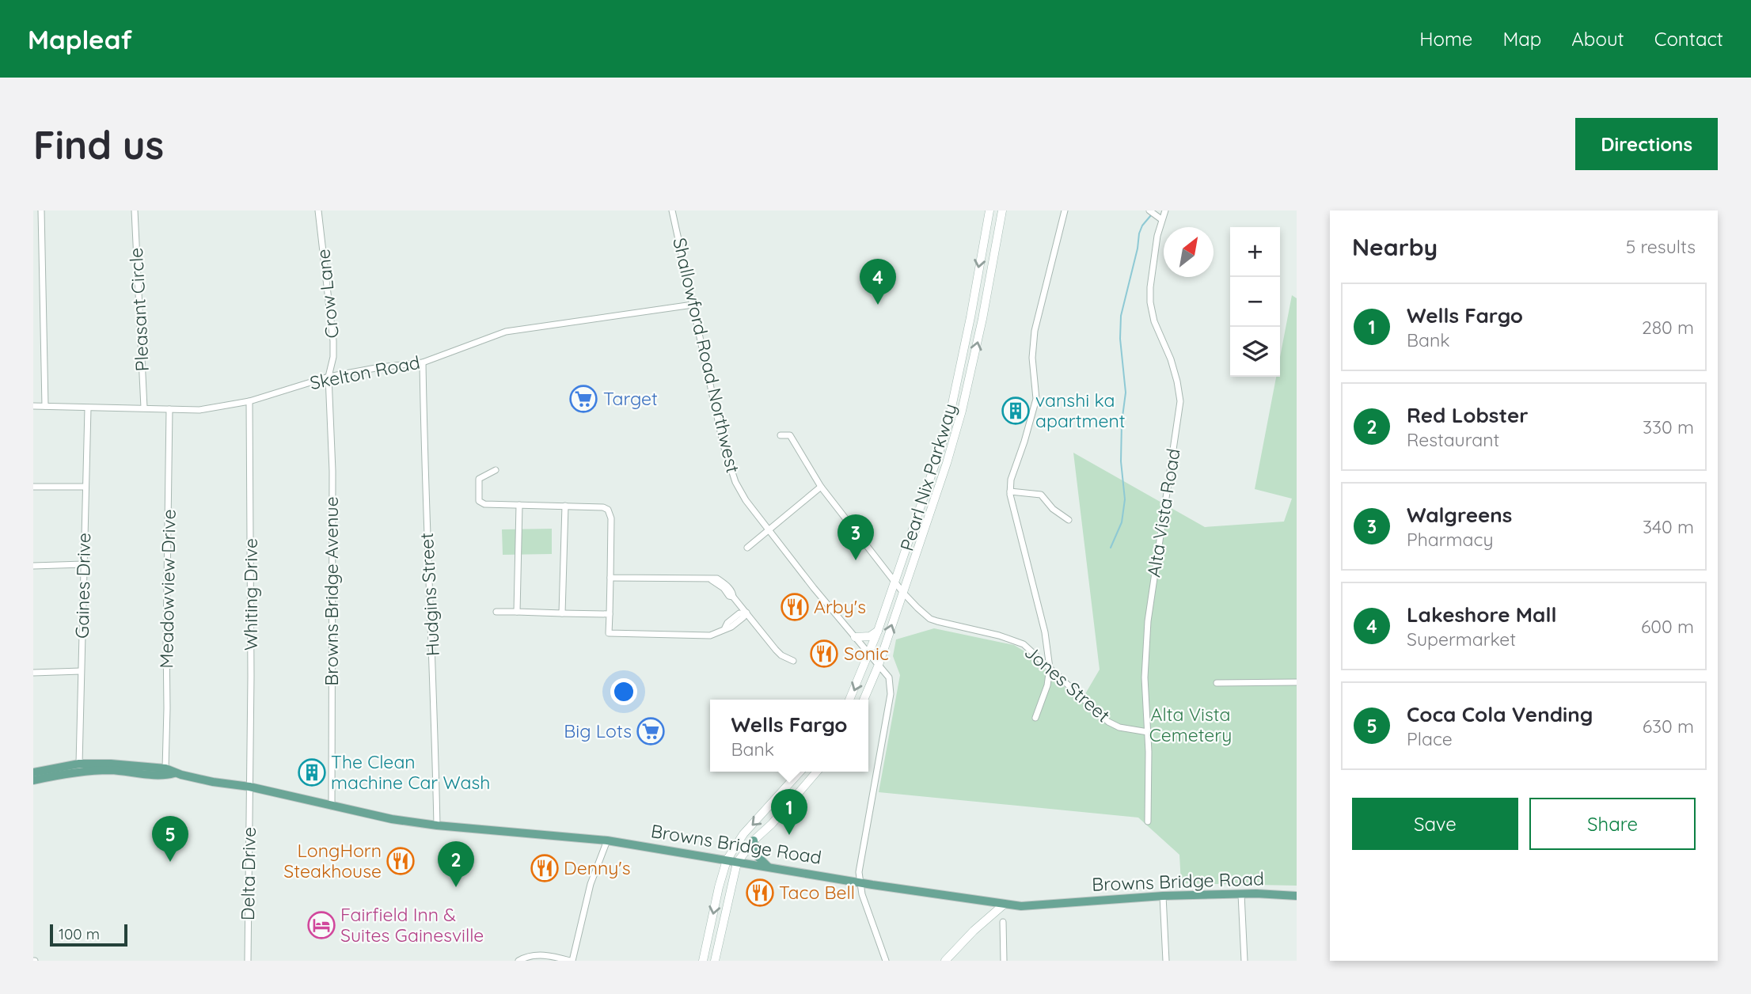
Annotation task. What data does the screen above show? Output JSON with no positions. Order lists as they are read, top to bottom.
{
  "streets": {
    "main road": ["Pearl Nix Parkway", "Browns Bridge Road"],
    "street": [
      "Crow Lane",
      "Pleasant Circle",
      "Shallowford Road Northwest",
      "Skelton Road",
      "Alta Vista Road",
      "Gaines Drive",
      "Meadowview Drive",
      "Browns Bridge Avenue",
      "Whiting Drive",
      "Hudgins Street",
      "Jones Street",
      "Delta Drive"
    ]
  },
  "crossings": [
    ["Crow Lane", "Skelton Road"],
    ["Crow Lane", "Browns Bridge Avenue"],
    ["Pleasant Circle", "Skelton Road"],
    ["Shallowford Road Northwest", "Skelton Road"],
    ["Shallowford Road Northwest", "Pearl Nix Parkway"],
    ["Shallowford Road Northwest", "Browns Bridge Road"],
    ["Skelton Road", "Gaines Drive"],
    ["Skelton Road", "Meadowview Drive"],
    ["Skelton Road", "Browns Bridge Avenue"],
    ["Skelton Road", "Whiting Drive"],
    ["Skelton Road", "Hudgins Street"],
    ["Pearl Nix Parkway", "Jones Street"],
    ["Alta Vista Road", "Jones Street"],
    ["Gaines Drive", "Browns Bridge Road"],
    ["Meadowview Drive", "Browns Bridge Road"],
    ["Browns Bridge Avenue", "Browns Bridge Road"],
    ["Whiting Drive", "Browns Bridge Road"],
    ["Whiting Drive", "Delta Drive"],
    ["Hudgins Street", "Browns Bridge Road"],
    ["Browns Bridge Road", "Delta Drive"]
  ],
  "parks": ["Alta Vista Cemetery"],
  "places": {
    "supermarket": ["Target", "Big Lots"],
    "building": ["vanshi ka apartment", "The Clean machine Car Wash"],
    "restaurant": [
      "Arby's",
      "Sonic",
      "LongHorn Steakhouse",
      "Denny's",
      "Taco Bell"
    ],
    "hotel": ["Fairfield Inn & Suites Gainesville"]
  },
  "scale_bar": "100 m",
  "north": "top right",
  "page": {
    "header": "Mapleaf",
    "nav": [
      "Home",
      "Map",
      "About",
      "Contact"
    ],
    "buttons": [
      "Directions",
      ["Save", "Share"]
    ],
    "title": "Find us",
    "heading": ["Nearby", "5 results"],
    "map_buttons": ["+", "−"],
    "pins": [
      "4",
      "3",
      "1",
      "5",
      "2"
    ],
    "list": [
      {
        "mark": "1",
        "name": "Wells Fargo",
        "note": "Bank",
        "value": "280 m"
      },
      {
        "mark": "2",
        "name": "Red Lobster",
        "note": "Restaurant",
        "value": "330 m"
      },
      {
        "mark": "3",
        "name": "Walgreens",
        "note": "Pharmacy",
        "value": "340 m"
      },
      {
        "mark": "4",
        "name": "Lakeshore Mall",
        "note": "Supermarket",
        "value": "600 m"
      },
      {
        "mark": "5",
        "name": "Coca Cola Vending",
        "note": "Place",
        "value": "630 m"
      }
    ],
    "popup": ["Wells Fargo", "Bank"],
    "scale": "100 m"
  }
}
